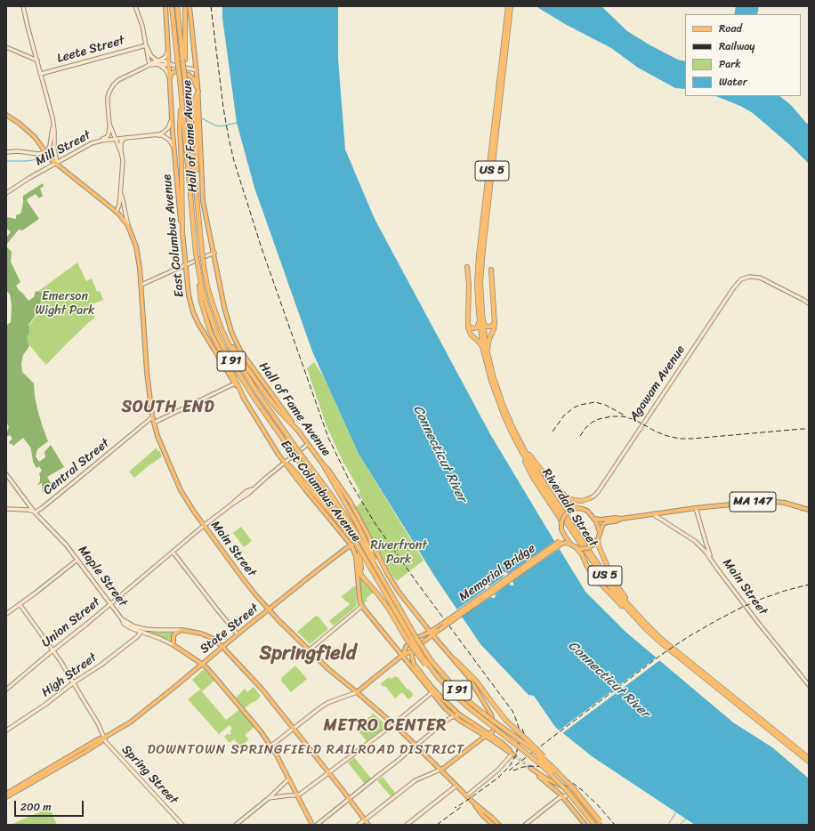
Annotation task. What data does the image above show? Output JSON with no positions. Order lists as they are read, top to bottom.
{
  "streets": {
    "highway": ["US 5", "I 91", "Riverdale Street"],
    "main road": [
      "Hall of Fame Avenue",
      "East Columbus Avenue",
      "MA 147",
      "Main Street",
      "Memorial Bridge",
      "Maple Street",
      "State Street"
    ],
    "street": [
      "Leete Street",
      "Mill Street",
      "Agawam Avenue",
      "Central Street",
      "Union Street",
      "High Street",
      "Spring Street"
    ]
  },
  "crossings": [
    ["Hall of Fame Avenue", "East Columbus Avenue"],
    ["Hall of Fame Avenue", "Memorial Bridge"],
    ["Hall of Fame Avenue", "Union Street"],
    ["Hall of Fame Avenue", "State Street"],
    ["Mill Street", "East Columbus Avenue"],
    ["Mill Street", "Main Street"],
    ["US 5", "Riverdale Street"],
    ["East Columbus Avenue", "Main Street"],
    ["East Columbus Avenue", "Union Street"],
    ["East Columbus Avenue", "State Street"],
    ["Central Street", "Main Street"],
    ["Central Street", "Maple Street"],
    ["MA 147", "Main Street"],
    ["Main Street", "Union Street"],
    ["Main Street", "State Street"],
    ["Maple Street", "Union Street"],
    ["Maple Street", "State Street"],
    ["Maple Street", "High Street"],
    ["Union Street", "Spring Street"],
    ["State Street", "Spring Street"],
    ["High Street", "Spring Street"]
  ],
  "districts": [
    "SOUTH END",
    "Springfield",
    "METRO CENTER",
    "DOWNTOWN SPRINGFIELD RAILROAD DISTRICT"
  ],
  "water": ["Connecticut River"],
  "parks": ["Emerson Wight Park", "Riverfront Park"],
  "legend": [
    "Road",
    "Railway",
    "Park",
    "Water"
  ],
  "scale_bar": "200 m"
}
